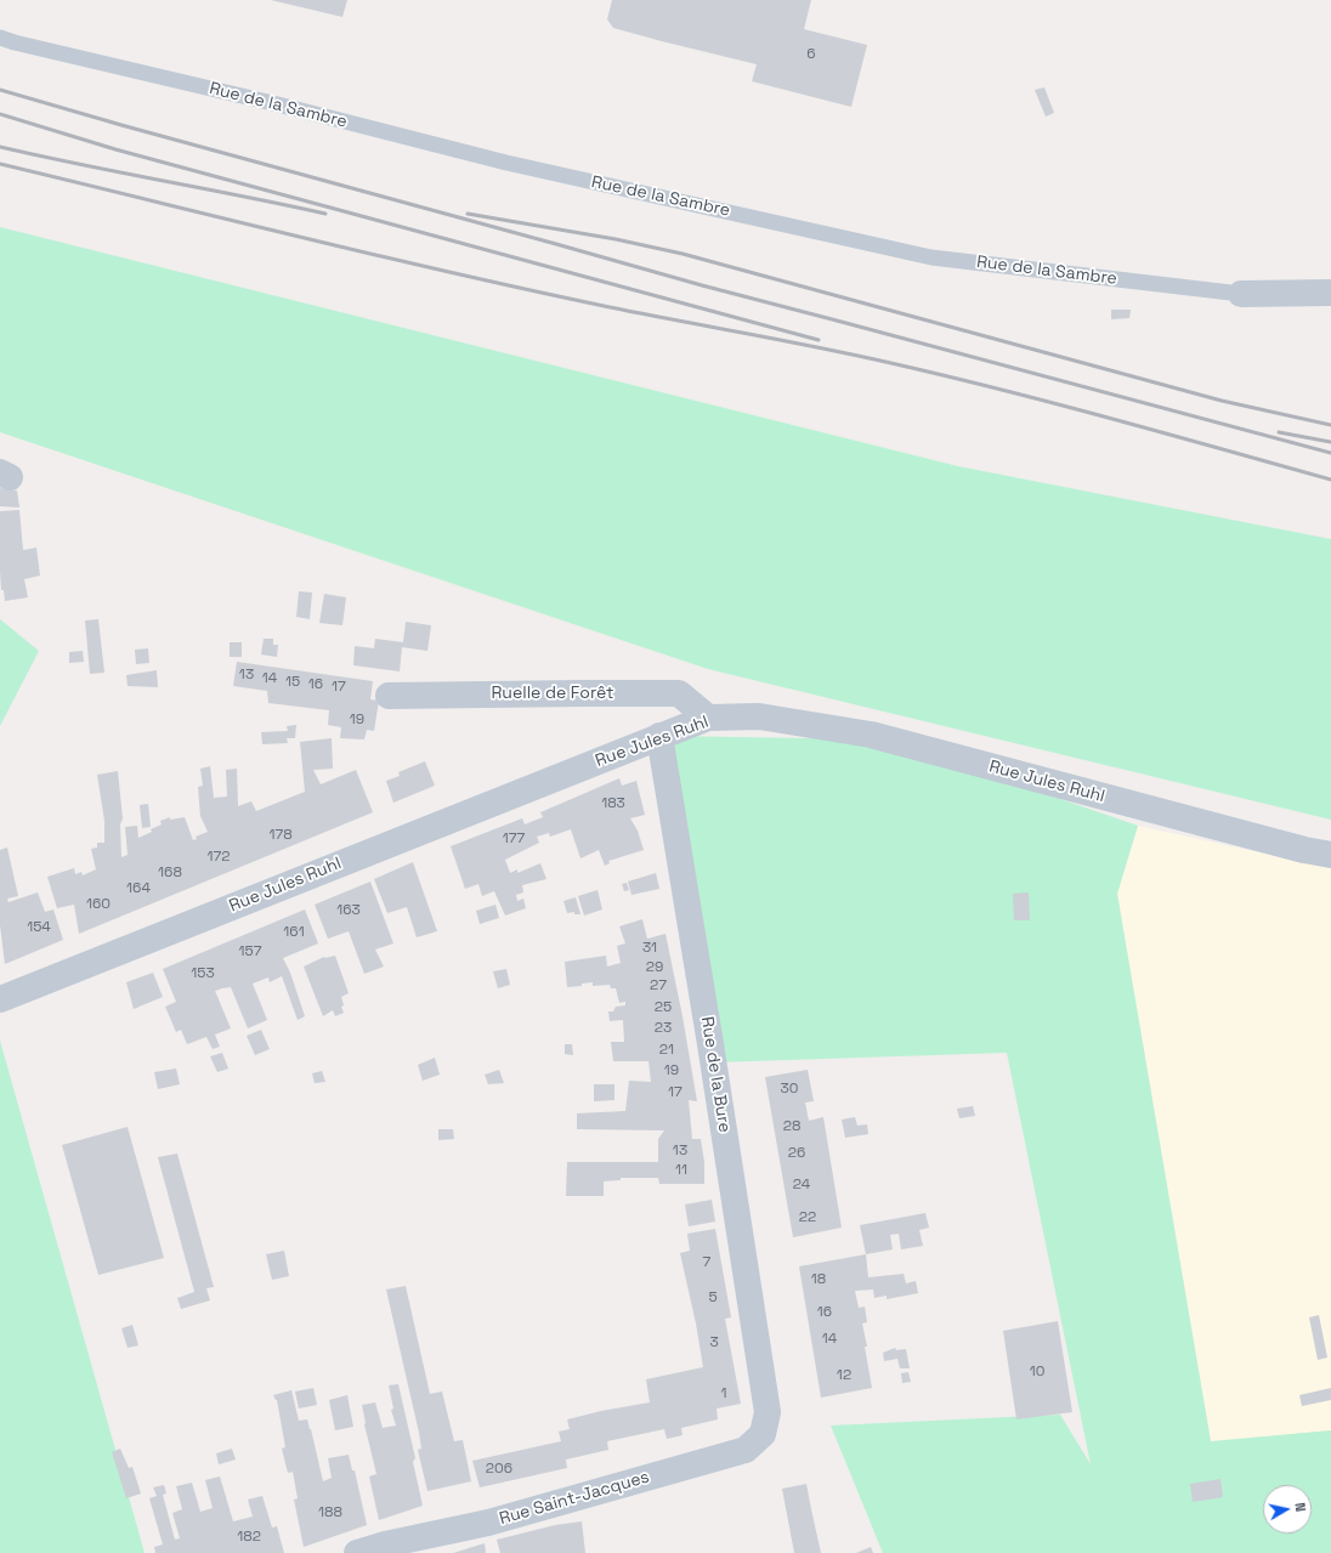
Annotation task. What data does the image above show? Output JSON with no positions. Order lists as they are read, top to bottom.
{
  "streets": {
    "street": [
      "Rue de la Sambre",
      "Ruelle de Forêt",
      "Rue Jules Ruhl",
      "Rue de la Bure",
      "Rue Saint-Jacques"
    ]
  },
  "crossings": [
    ["Ruelle de Forêt", "Rue Jules Ruhl"],
    ["Rue Jules Ruhl", "Rue de la Bure"],
    ["Rue de la Bure", "Rue Saint-Jacques"]
  ],
  "house_numbers": [
    "6",
    "13",
    "14",
    "15",
    "16",
    "17",
    "19",
    "183",
    "178",
    "177",
    "172",
    "168",
    "164",
    "160",
    "163",
    "154",
    "161",
    "31",
    "157",
    "29",
    "153",
    "27",
    "25",
    "23",
    "21",
    "19",
    "30",
    "17",
    "28",
    "13",
    "26",
    "11",
    "24",
    "22",
    "7",
    "18",
    "5",
    "16",
    "14",
    "3",
    "10",
    "12",
    "1",
    "206",
    "188",
    "182"
  ],
  "north": "right"
}
